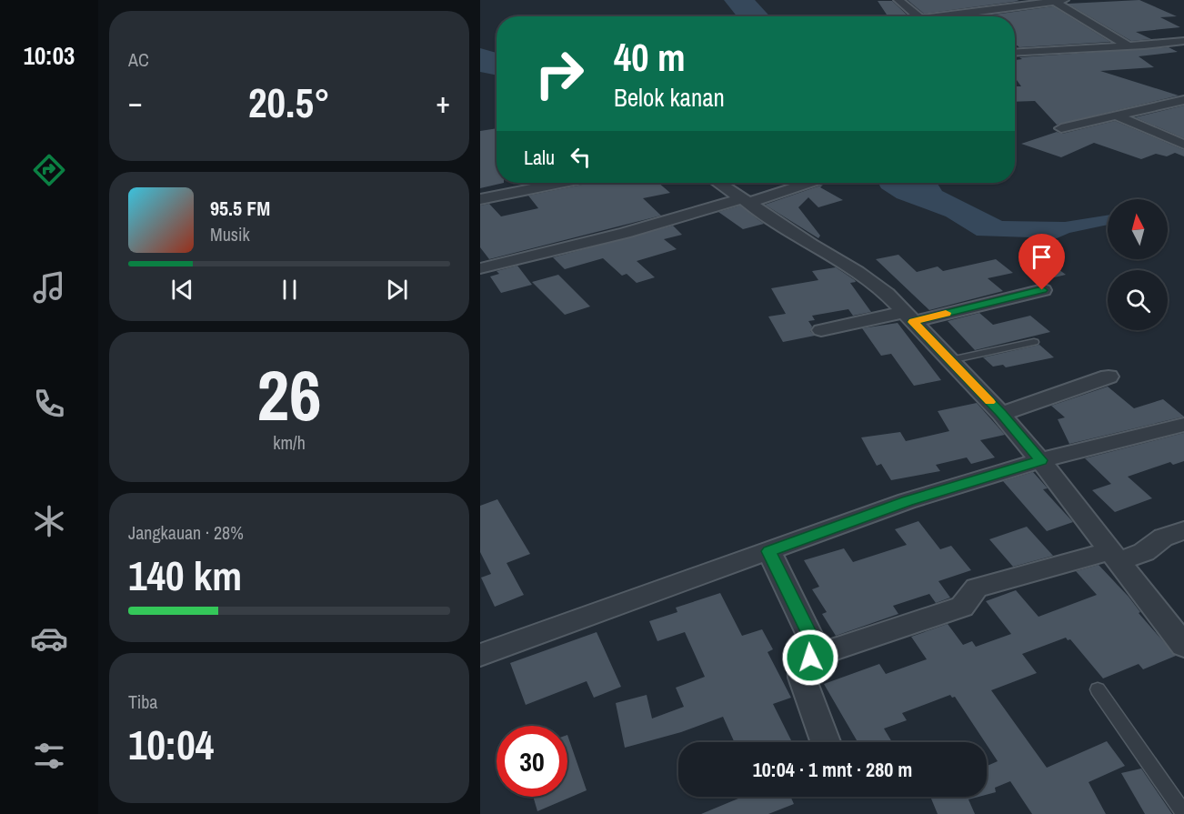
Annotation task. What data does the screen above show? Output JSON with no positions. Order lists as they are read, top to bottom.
{
  "north": "top",
  "page": {
    "tabs": "10:03",
    "tile": [
      "AC",
      ["26", "km/h"],
      ["Jangkauan · 28%", "140 km"],
      ["Tiba", "10:04"]
    ],
    "turn": ["40 m", "Belok kanan"],
    "heat": ["−", "20.5°", "+"],
    "then": "Lalu",
    "song": ["95.5 FM", "Musik"],
    "limit": "30",
    "trip": "10:04 · 1 mnt · 280 m"
  }
}
